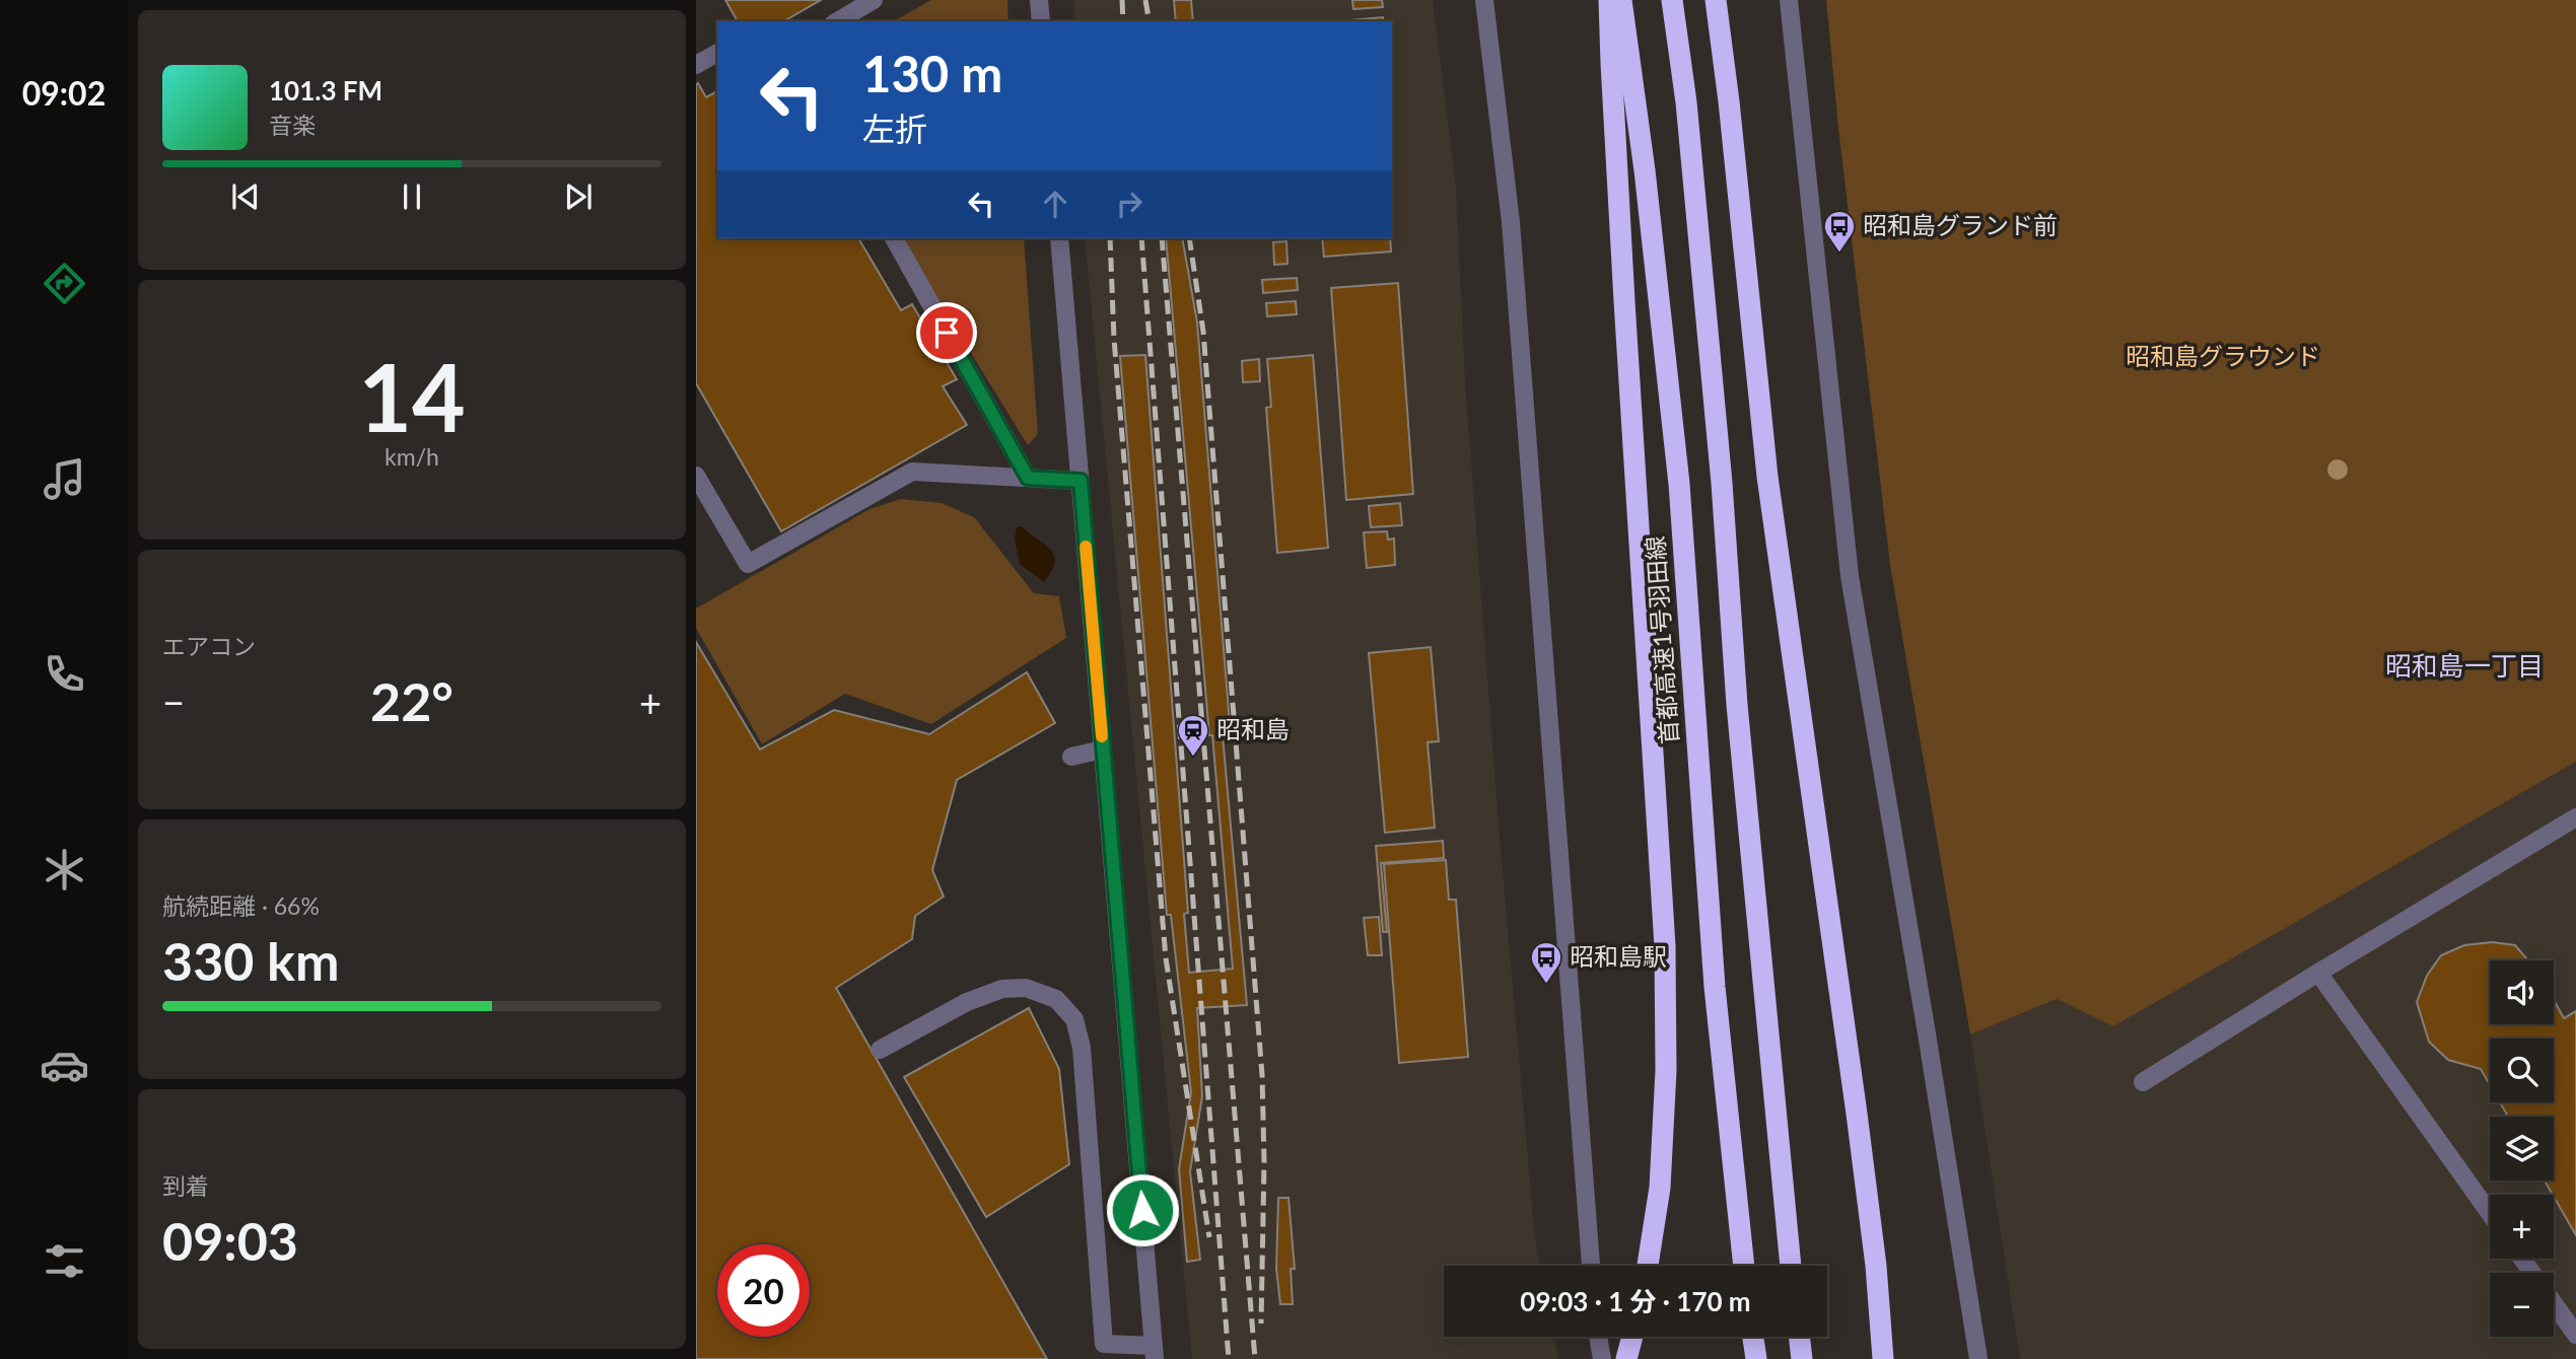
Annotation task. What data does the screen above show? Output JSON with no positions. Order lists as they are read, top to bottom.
{
  "streets": {
    "highway": ["首都高速1号羽田線"]
  },
  "districts": ["昭和島一丁目"],
  "parks": ["昭和島グラウンド"],
  "places": {
    "bus stop": ["昭和島グランド前", "昭和島駅"],
    "station": ["昭和島"]
  },
  "page": {
    "tabs": "09:02",
    "turn": ["130 m", "左折"],
    "song": ["101.3 FM", "音楽"],
    "tile": [
      ["14", "km/h"],
      "エアコン",
      ["航続距離 · 66%", "330 km"],
      ["到着", "09:03"]
    ],
    "heat": ["−", "22°", "+"],
    "map_buttons": ["+", "−"],
    "limit": "20",
    "trip": "09:03 · 1 分 · 170 m"
  }
}
